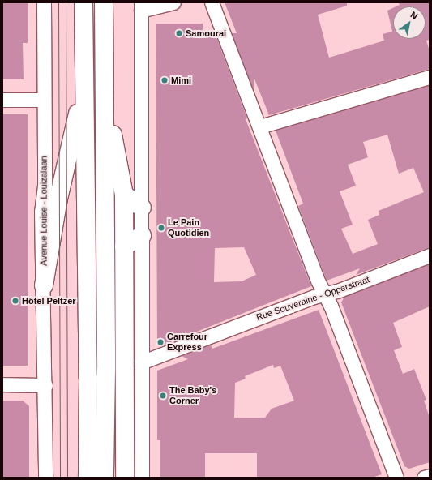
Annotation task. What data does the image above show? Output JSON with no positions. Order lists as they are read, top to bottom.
{
  "streets": {
    "street": ["Avenue Louise - Louizalaan", "Rue Souveraine - Opperstraat"]
  },
  "places": [
    "Samourai",
    "Mimi",
    "Le Pain Quotidien",
    "Hôtel Peltzer",
    "Carrefour Express",
    "The Baby's Corner"
  ],
  "north": "top right"
}
